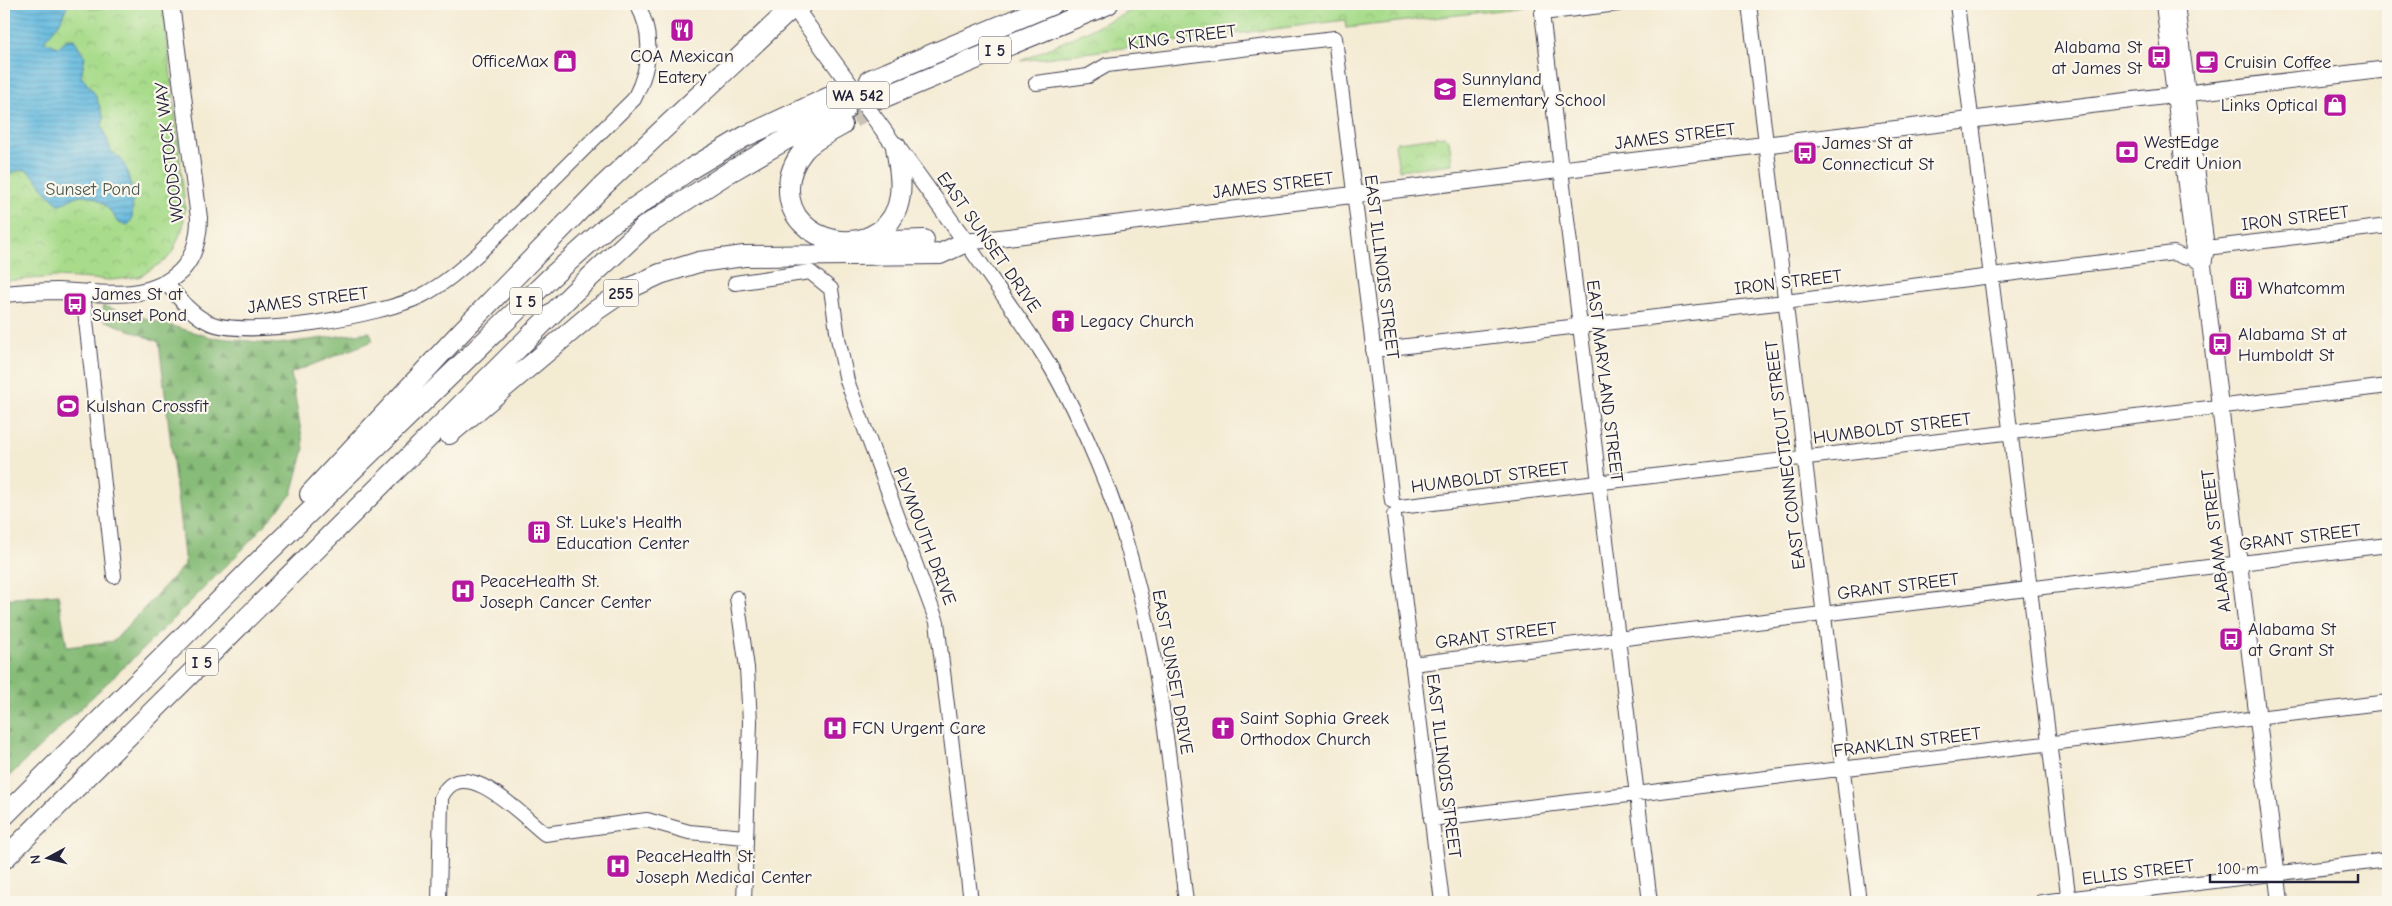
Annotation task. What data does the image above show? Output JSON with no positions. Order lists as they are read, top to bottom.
{
  "streets": {
    "highway": ["I 5", "255"],
    "main road": [
      "WA 542",
      "JAMES STREET",
      "WOODSTOCK WAY",
      "EAST SUNSET DRIVE",
      "ALABAMA STREET"
    ],
    "street": [
      "KING STREET",
      "IRON STREET",
      "EAST ILLINOIS STREET",
      "EAST MARYLAND STREET",
      "HUMBOLDT STREET",
      "EAST CONNECTICUT STREET",
      "PLYMOUTH DRIVE",
      "GRANT STREET",
      "FRANKLIN STREET",
      "ELLIS STREET"
    ]
  },
  "crossings": [
    ["KING STREET", "EAST ILLINOIS STREET"],
    ["I 5", "255"],
    ["JAMES STREET", "WOODSTOCK WAY"],
    ["JAMES STREET", "EAST SUNSET DRIVE"],
    ["JAMES STREET", "EAST ILLINOIS STREET"],
    ["JAMES STREET", "255"],
    ["JAMES STREET", "EAST MARYLAND STREET"],
    ["JAMES STREET", "EAST CONNECTICUT STREET"],
    ["JAMES STREET", "ALABAMA STREET"],
    ["IRON STREET", "EAST ILLINOIS STREET"],
    ["IRON STREET", "EAST MARYLAND STREET"],
    ["IRON STREET", "EAST CONNECTICUT STREET"],
    ["IRON STREET", "ALABAMA STREET"],
    ["EAST SUNSET DRIVE", "255"],
    ["EAST ILLINOIS STREET", "HUMBOLDT STREET"],
    ["EAST ILLINOIS STREET", "GRANT STREET"],
    ["EAST ILLINOIS STREET", "FRANKLIN STREET"],
    ["EAST MARYLAND STREET", "HUMBOLDT STREET"],
    ["EAST MARYLAND STREET", "GRANT STREET"],
    ["EAST MARYLAND STREET", "FRANKLIN STREET"],
    ["HUMBOLDT STREET", "EAST CONNECTICUT STREET"],
    ["HUMBOLDT STREET", "ALABAMA STREET"],
    ["EAST CONNECTICUT STREET", "GRANT STREET"],
    ["EAST CONNECTICUT STREET", "FRANKLIN STREET"],
    ["GRANT STREET", "ALABAMA STREET"],
    ["ALABAMA STREET", "FRANKLIN STREET"],
    ["ALABAMA STREET", "ELLIS STREET"]
  ],
  "parks": ["Sunset Pond"],
  "places": {
    "restaurant": ["COA Mexican Eatery"],
    "bus stop": [
      "Alabama St at James St",
      "James St at Connecticut St",
      "James St at Sunset Pond",
      "Alabama St at Humboldt St",
      "Alabama St at Grant St"
    ],
    "shop": ["OfficeMax", "Links Optical"],
    "cafe": ["Cruisin Coffee"],
    "school or university": ["Sunnyland Elementary School"],
    "bank": ["WestEdge Credit Union"],
    "building": ["Whatcomm", "St. Luke's Health Education Center"],
    "church": ["Legacy Church", "Saint Sophia Greek Orthodox Church"],
    "sports": ["Kulshan Crossfit"],
    "hospital": ["PeaceHealth St. Joseph Cancer Center", "FCN Urgent Care", "PeaceHealth St. Joseph Medical Center"]
  },
  "scale_bar": "100 m",
  "north": "left"
}
